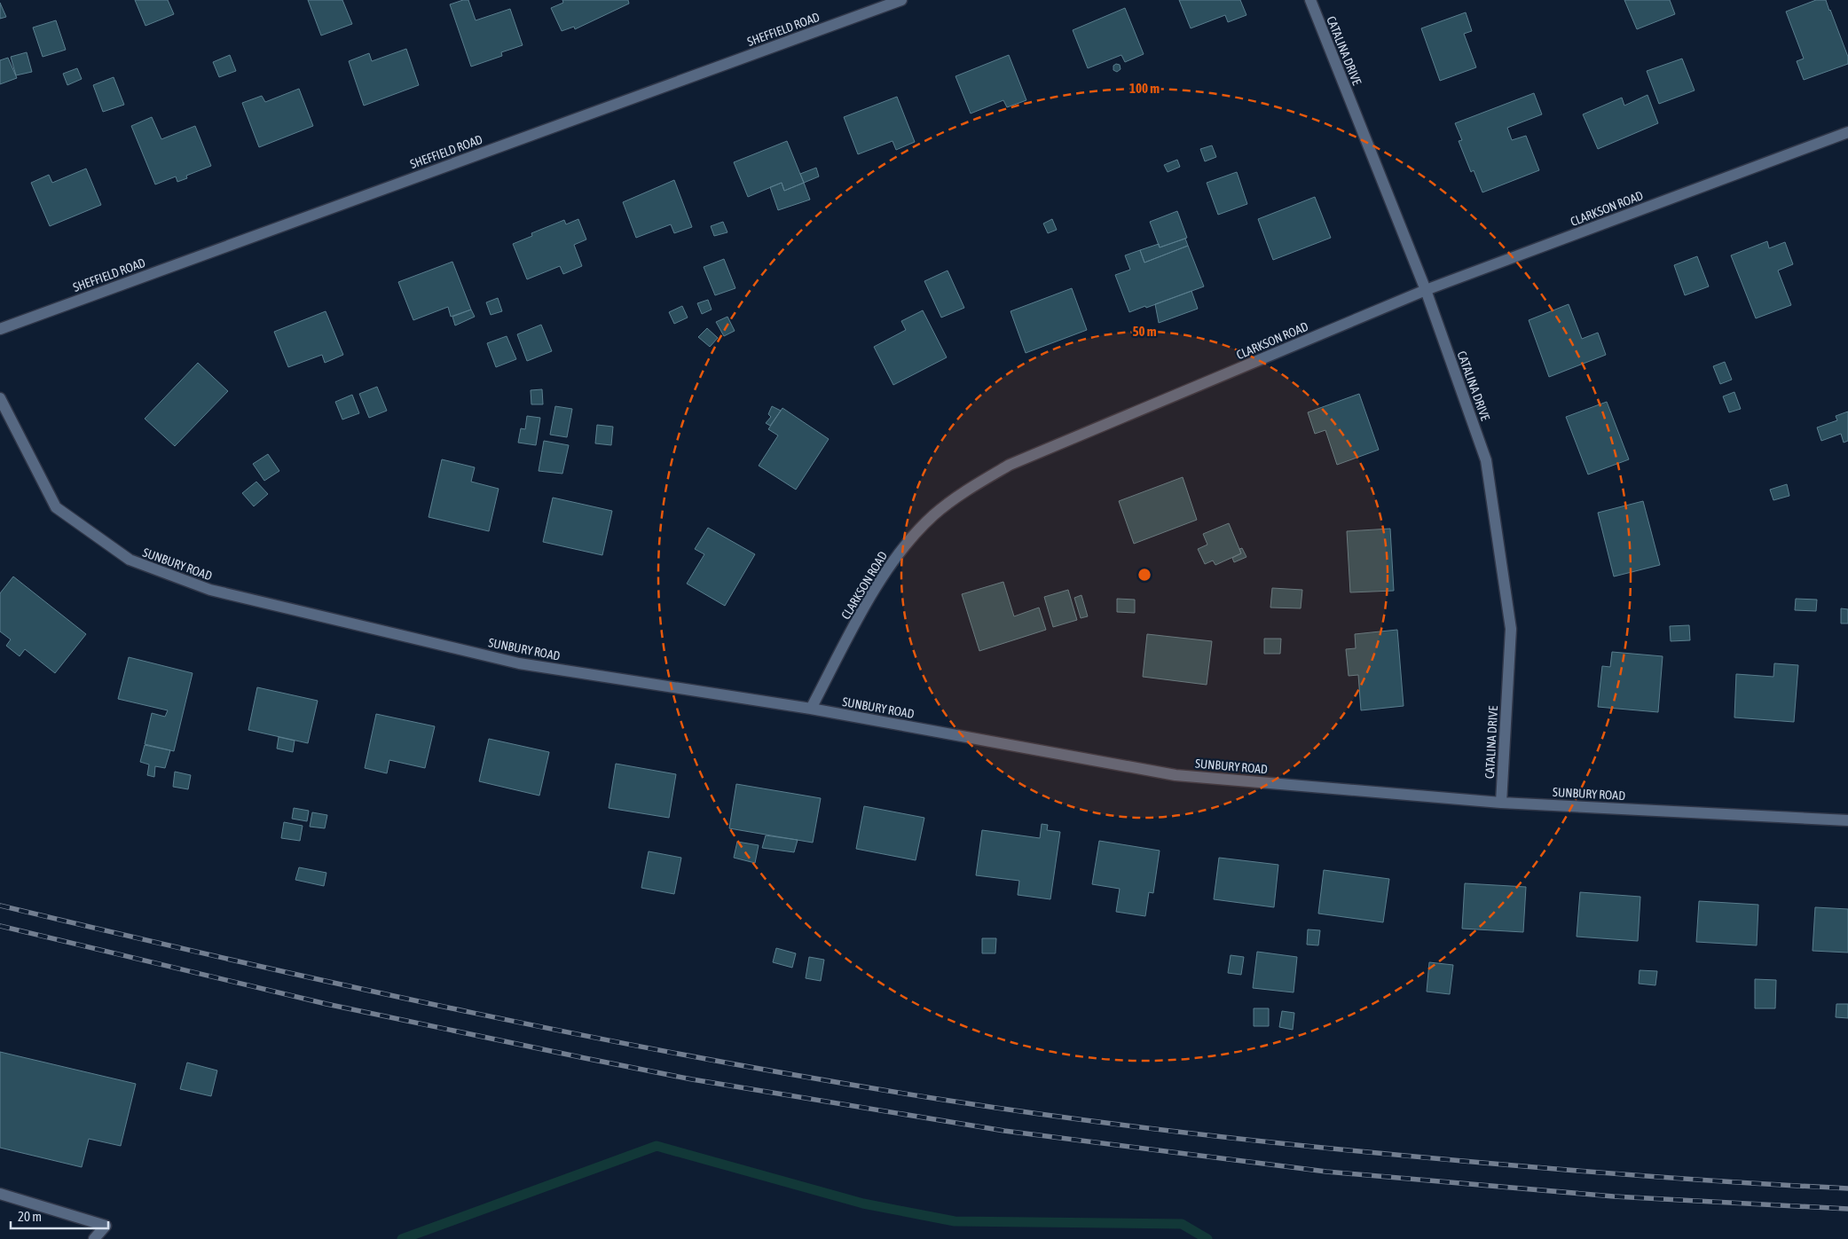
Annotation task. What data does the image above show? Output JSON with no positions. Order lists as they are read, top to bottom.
{
  "streets": {
    "street": [
      "SHEFFIELD ROAD",
      "CATALINA DRIVE",
      "CLARKSON ROAD",
      "SUNBURY ROAD"
    ]
  },
  "crossings": [
    ["CATALINA DRIVE", "CLARKSON ROAD"],
    ["CATALINA DRIVE", "SUNBURY ROAD"],
    ["CLARKSON ROAD", "SUNBURY ROAD"]
  ],
  "scale_bar": "20 m",
  "rings": ["100 m", "50 m"]
}
